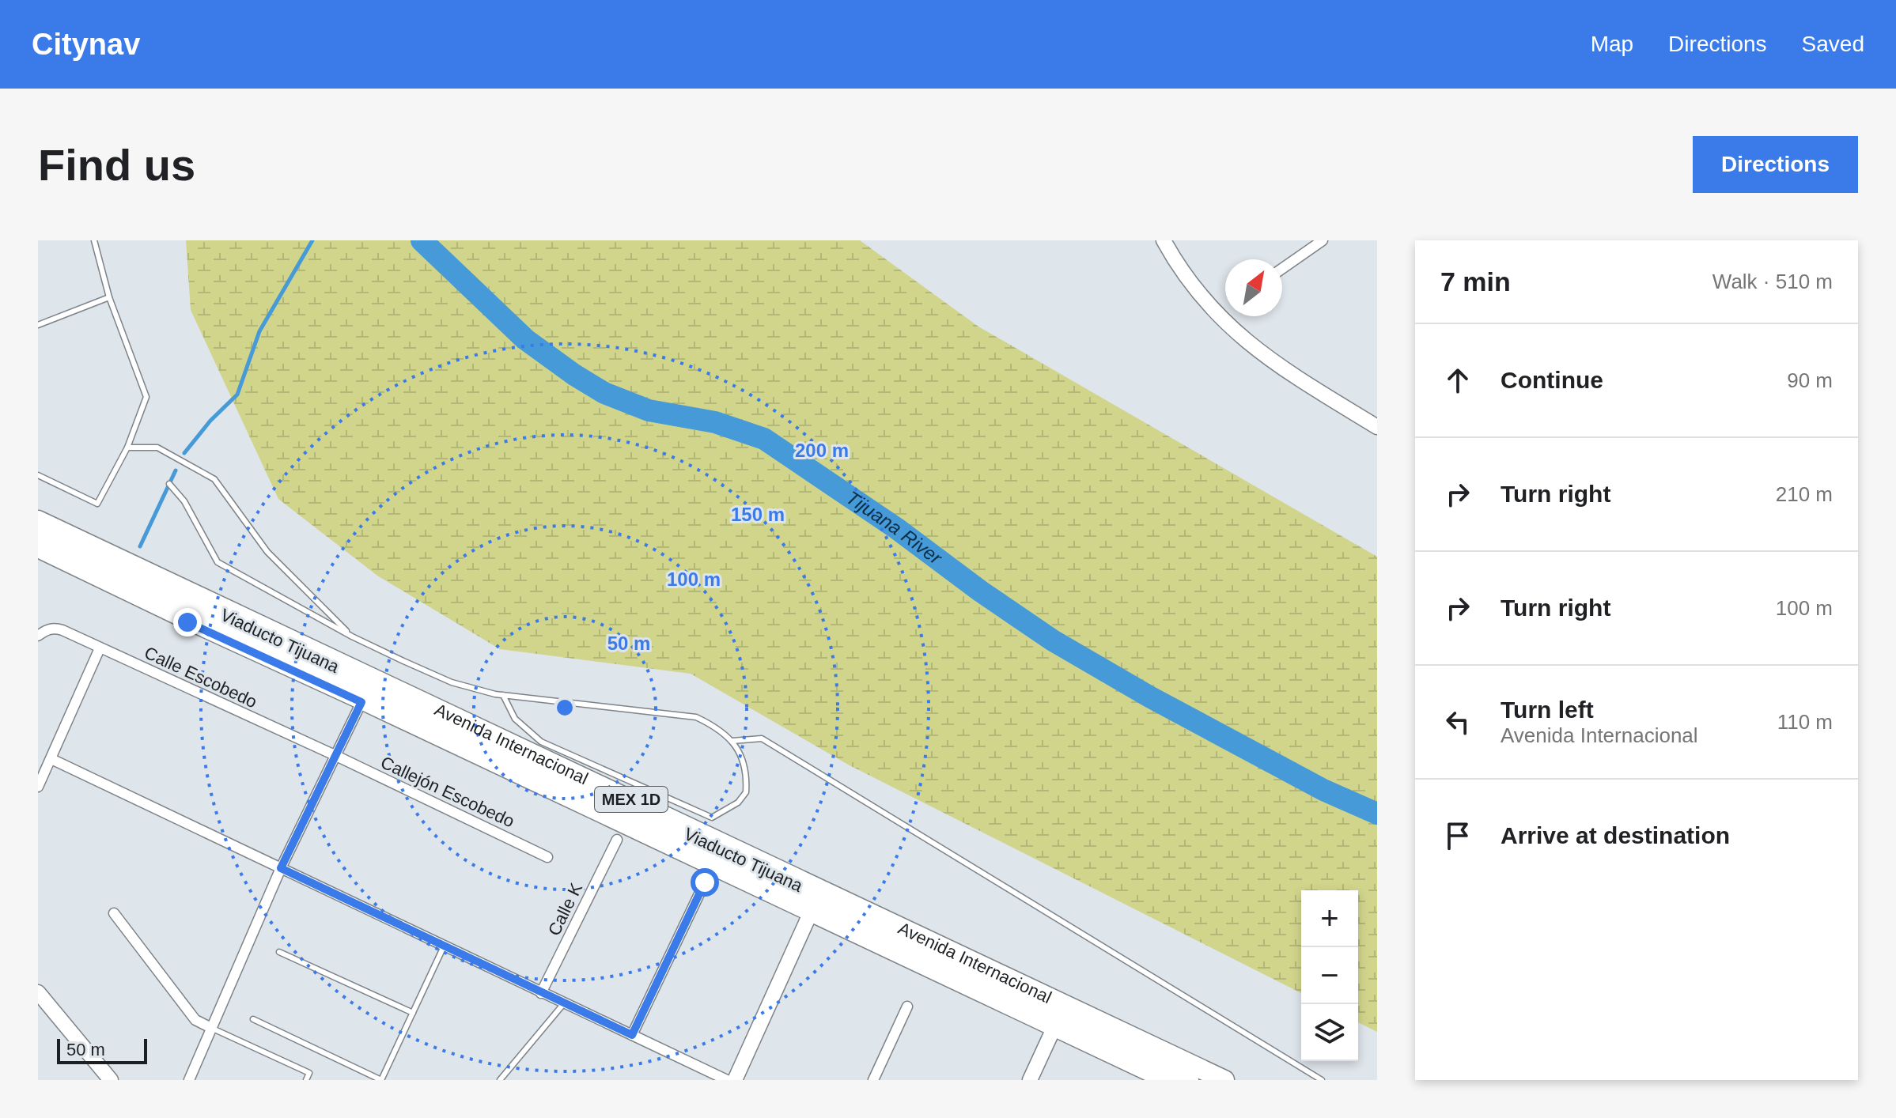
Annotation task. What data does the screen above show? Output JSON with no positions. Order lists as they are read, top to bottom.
{
  "streets": {
    "highway": ["Viaducto Tijuana", "Avenida Internacional", "MEX 1D"],
    "street": ["Calle Escobedo", "Callejón Escobedo", "Calle K"]
  },
  "crossings": [
    ["Calle Escobedo", "Callejón Escobedo"]
  ],
  "water": ["Tijuana River"],
  "scale_bar": "50 m",
  "north": "top right",
  "page": {
    "header": "Citynav",
    "nav": ["Map", "Directions", "Saved"],
    "buttons": "Directions",
    "title": "Find us",
    "heading": ["7 min", "Walk · 510 m"],
    "list": [
      ["Continue", "90 m"],
      ["Turn right", "210 m"],
      ["Turn right", "100 m"],
      ["Turn left", "Avenida Internacional", "110 m"],
      "Arrive at destination"
    ],
    "map_buttons": ["+", "−"],
    "scale": "50 m"
  },
  "rings": [
    "200 m",
    "150 m",
    "100 m",
    "50 m"
  ]
}
